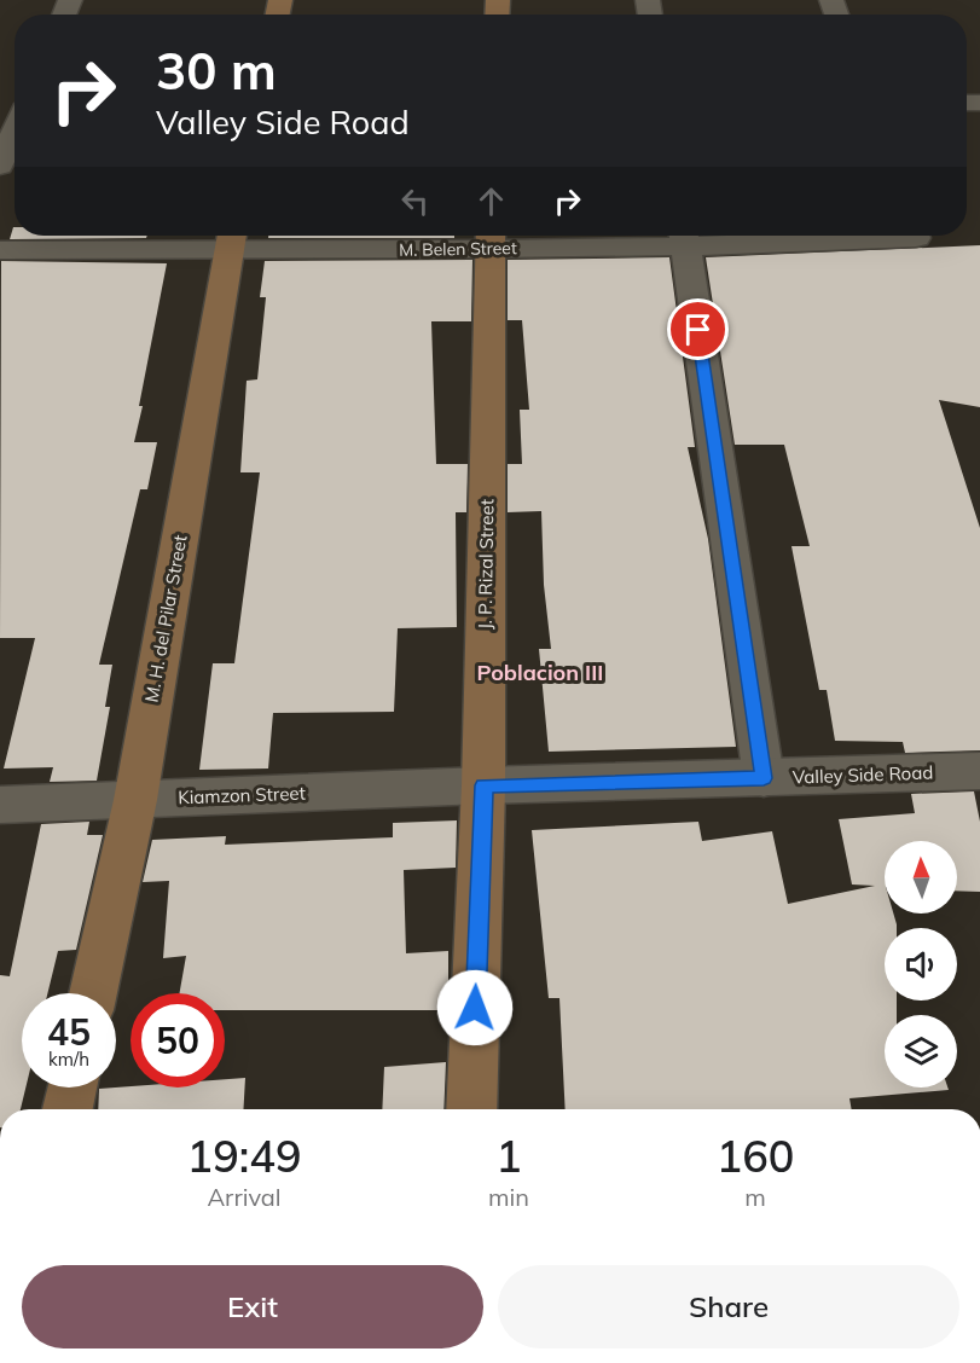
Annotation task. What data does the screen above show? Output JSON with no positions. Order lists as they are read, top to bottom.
{
  "streets": {
    "main road": ["J. P. Rizal Street", "M. H. del Pilar Street"],
    "street": ["M. Belen Street", "Valley Side Road", "Kiamzon Street"]
  },
  "crossings": [
    ["M. Belen Street", "J. P. Rizal Street"],
    ["M. Belen Street", "M. H. del Pilar Street"],
    ["J. P. Rizal Street", "Valley Side Road"],
    ["J. P. Rizal Street", "Kiamzon Street"],
    ["M. H. del Pilar Street", "Kiamzon Street"],
    ["Valley Side Road", "Kiamzon Street"]
  ],
  "districts": ["Poblacion III"],
  "north": "top",
  "page": {
    "turn": ["30 m", "Valley Side Road"],
    "speed": "45 km/h",
    "limit": "50",
    "eta": [
      "19:49",
      "Arrival",
      "1",
      "min",
      "160",
      "m"
    ],
    "buttons": ["Exit", "Share"]
  }
}
